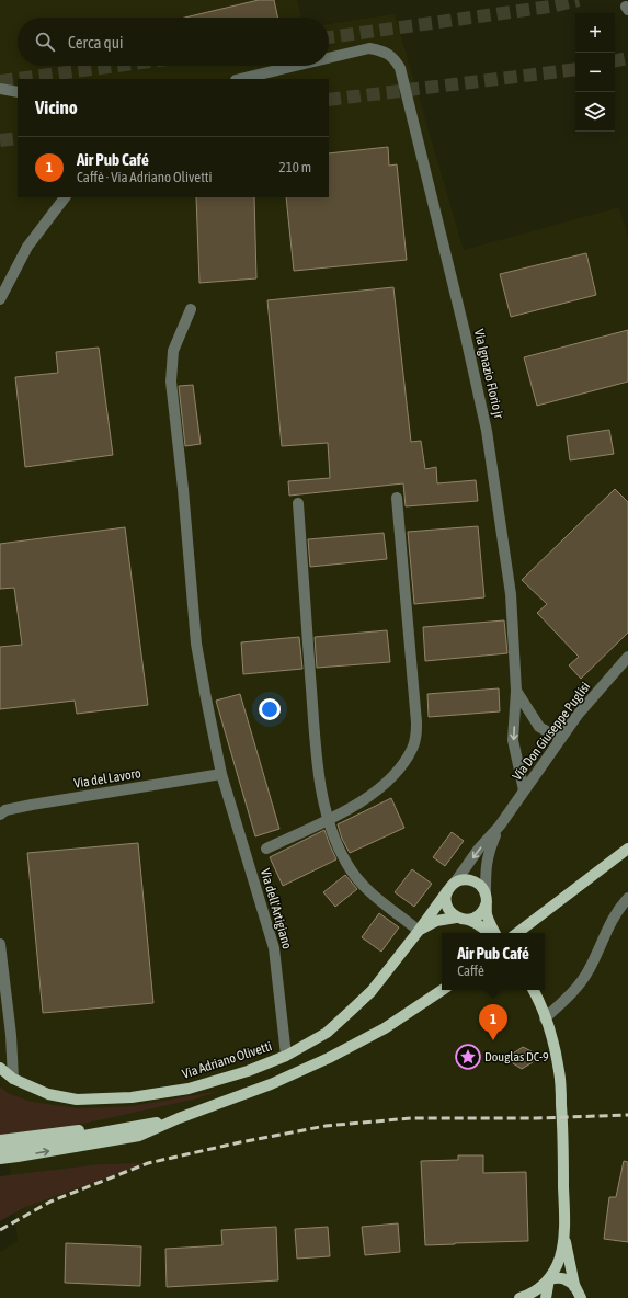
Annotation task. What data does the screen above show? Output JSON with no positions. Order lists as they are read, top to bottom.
{
  "streets": {
    "main road": ["Via Adriano Olivetti"],
    "street": [
      "Via Ignazio Florio jr",
      "Via Don Giuseppe Puglisi",
      "Via del Lavoro",
      "Via dell'Artigiano"
    ]
  },
  "crossings": [
    ["Via Ignazio Florio jr", "Via Don Giuseppe Puglisi"],
    ["Via Don Giuseppe Puglisi", "Via Adriano Olivetti"],
    ["Via del Lavoro", "Via dell'Artigiano"],
    ["Via dell'Artigiano", "Via Adriano Olivetti"]
  ],
  "places": {
    "place": ["Douglas DC-9"]
  },
  "page": {
    "map_buttons": ["+", "−"],
    "search": "Cerca qui",
    "heading": "Vicino",
    "list": [
      {
        "mark": "1",
        "name": "Air Pub Café",
        "note": "Caffè · Via Adriano Olivetti",
        "value": "210 m"
      }
    ],
    "popup": ["Air Pub Café", "Caffè"],
    "pins": "1"
  }
}
